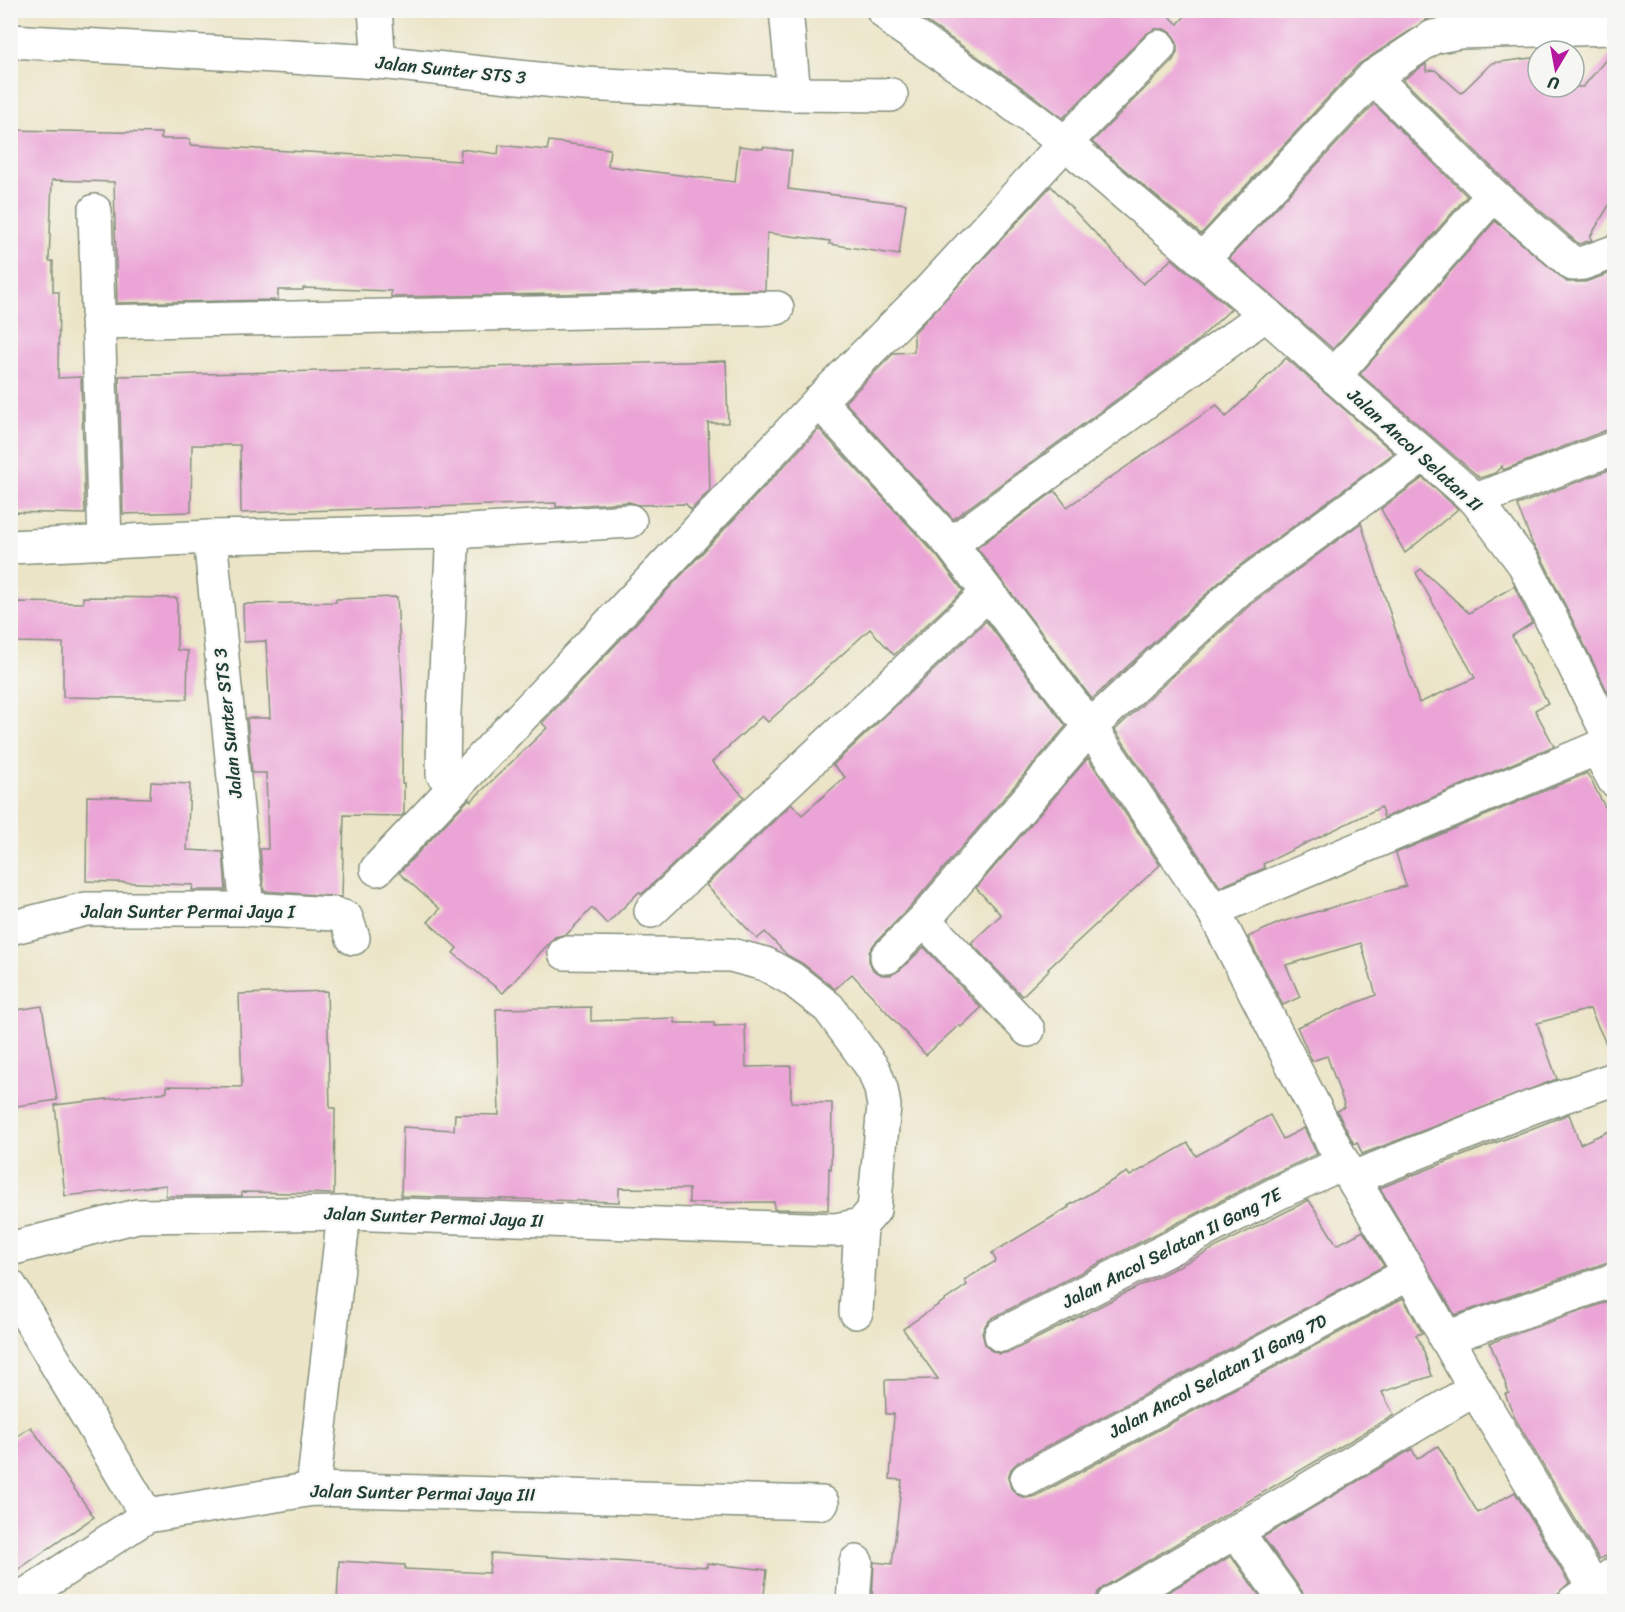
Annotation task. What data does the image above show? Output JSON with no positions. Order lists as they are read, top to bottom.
{
  "streets": {
    "street": [
      "Jalan Sunter STS 3",
      "Jalan Ancol Selatan II",
      "Jalan Sunter Permai Jaya I",
      "Jalan Sunter Permai Jaya II",
      "Jalan Ancol Selatan II Gang 7E",
      "Jalan Ancol Selatan II Gang 7D",
      "Jalan Sunter Permai Jaya III"
    ]
  },
  "crossings": [
    ["Jalan Sunter STS 3", "Jalan Sunter Permai Jaya I"]
  ],
  "north": "bottom"
}
